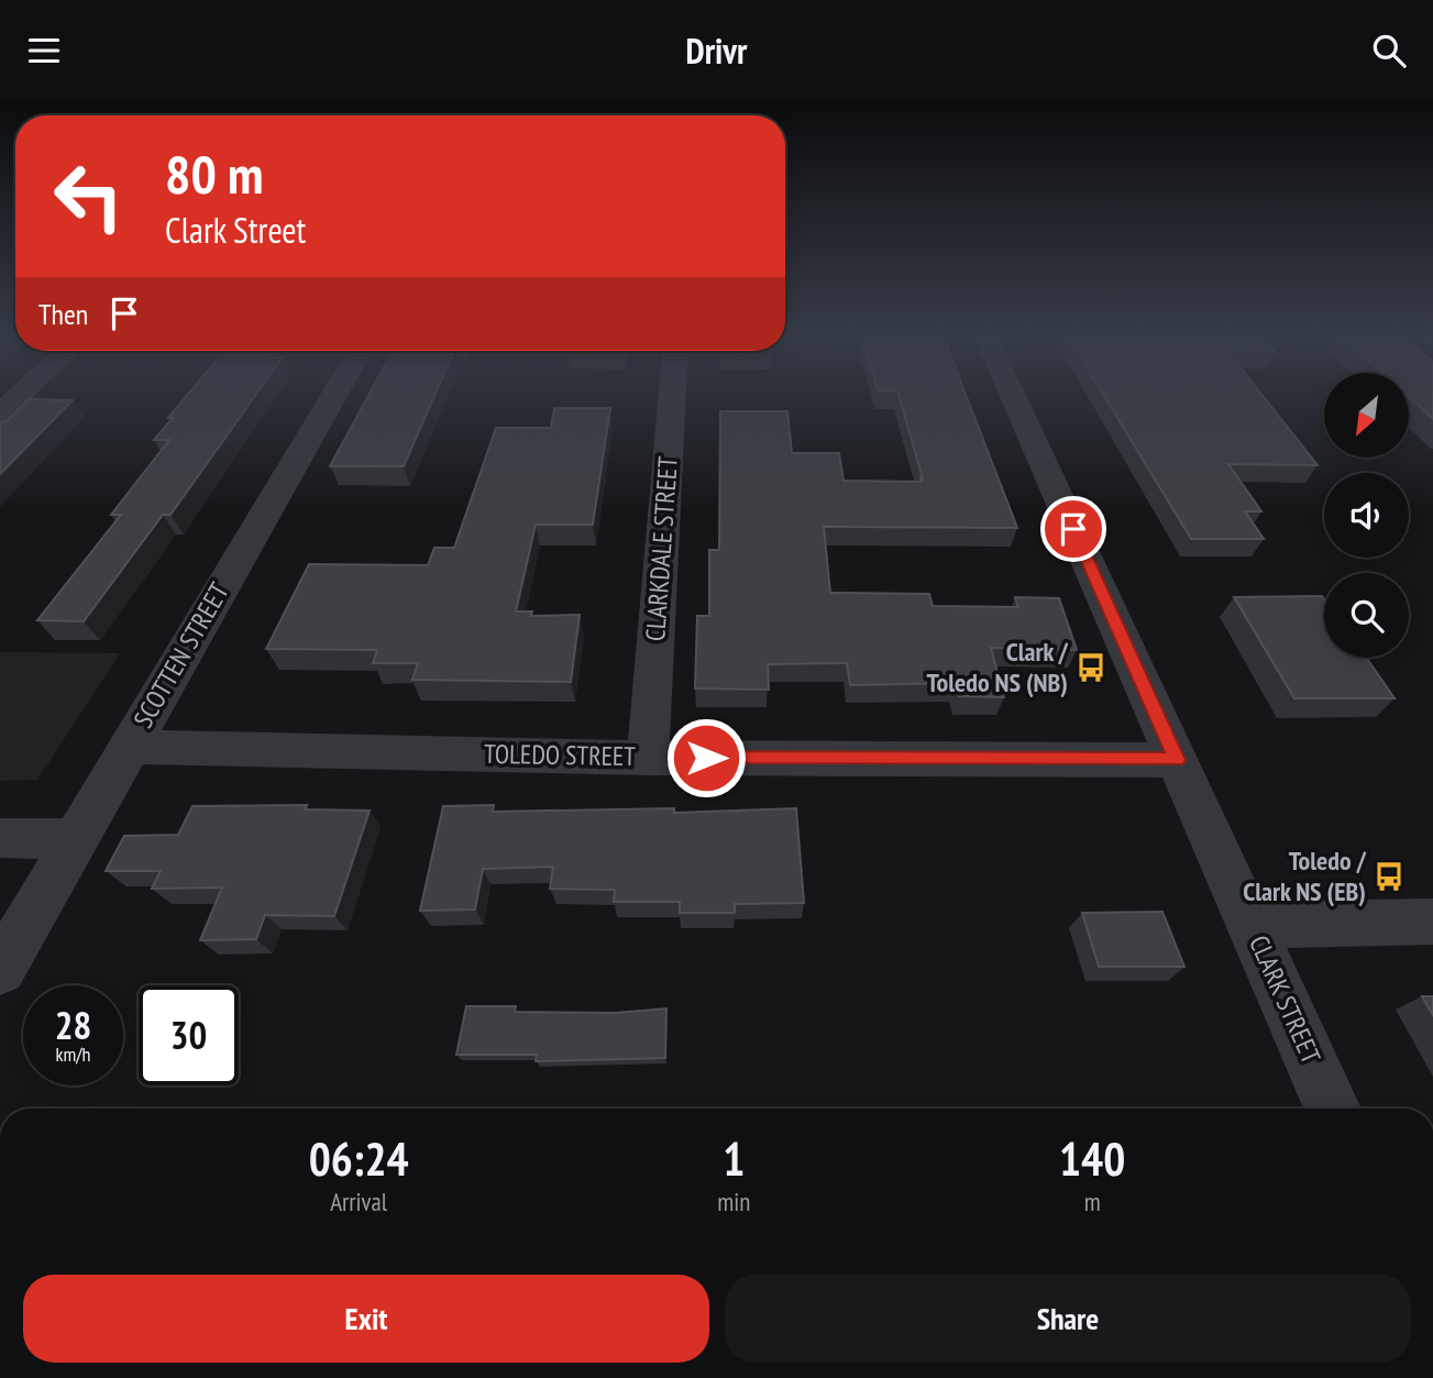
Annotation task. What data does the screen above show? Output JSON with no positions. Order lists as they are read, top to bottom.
{
  "streets": {
    "street": [
      "CLARKDALE STREET",
      "SCOTTEN STREET",
      "TOLEDO STREET",
      "CLARK STREET"
    ]
  },
  "crossings": [
    ["CLARKDALE STREET", "TOLEDO STREET"],
    ["SCOTTEN STREET", "TOLEDO STREET"],
    ["TOLEDO STREET", "CLARK STREET"]
  ],
  "places": {
    "bus stop": ["Clark / Toledo NS (NB)", "Toledo / Clark NS (EB)"]
  },
  "north": "bottom left",
  "page": {
    "header": "Drivr",
    "turn": ["80 m", "Clark Street"],
    "then": "Then",
    "speed": "28 km/h",
    "limit": "30",
    "eta": [
      "06:24",
      "Arrival",
      "1",
      "min",
      "140",
      "m"
    ],
    "buttons": ["Exit", "Share"]
  }
}
